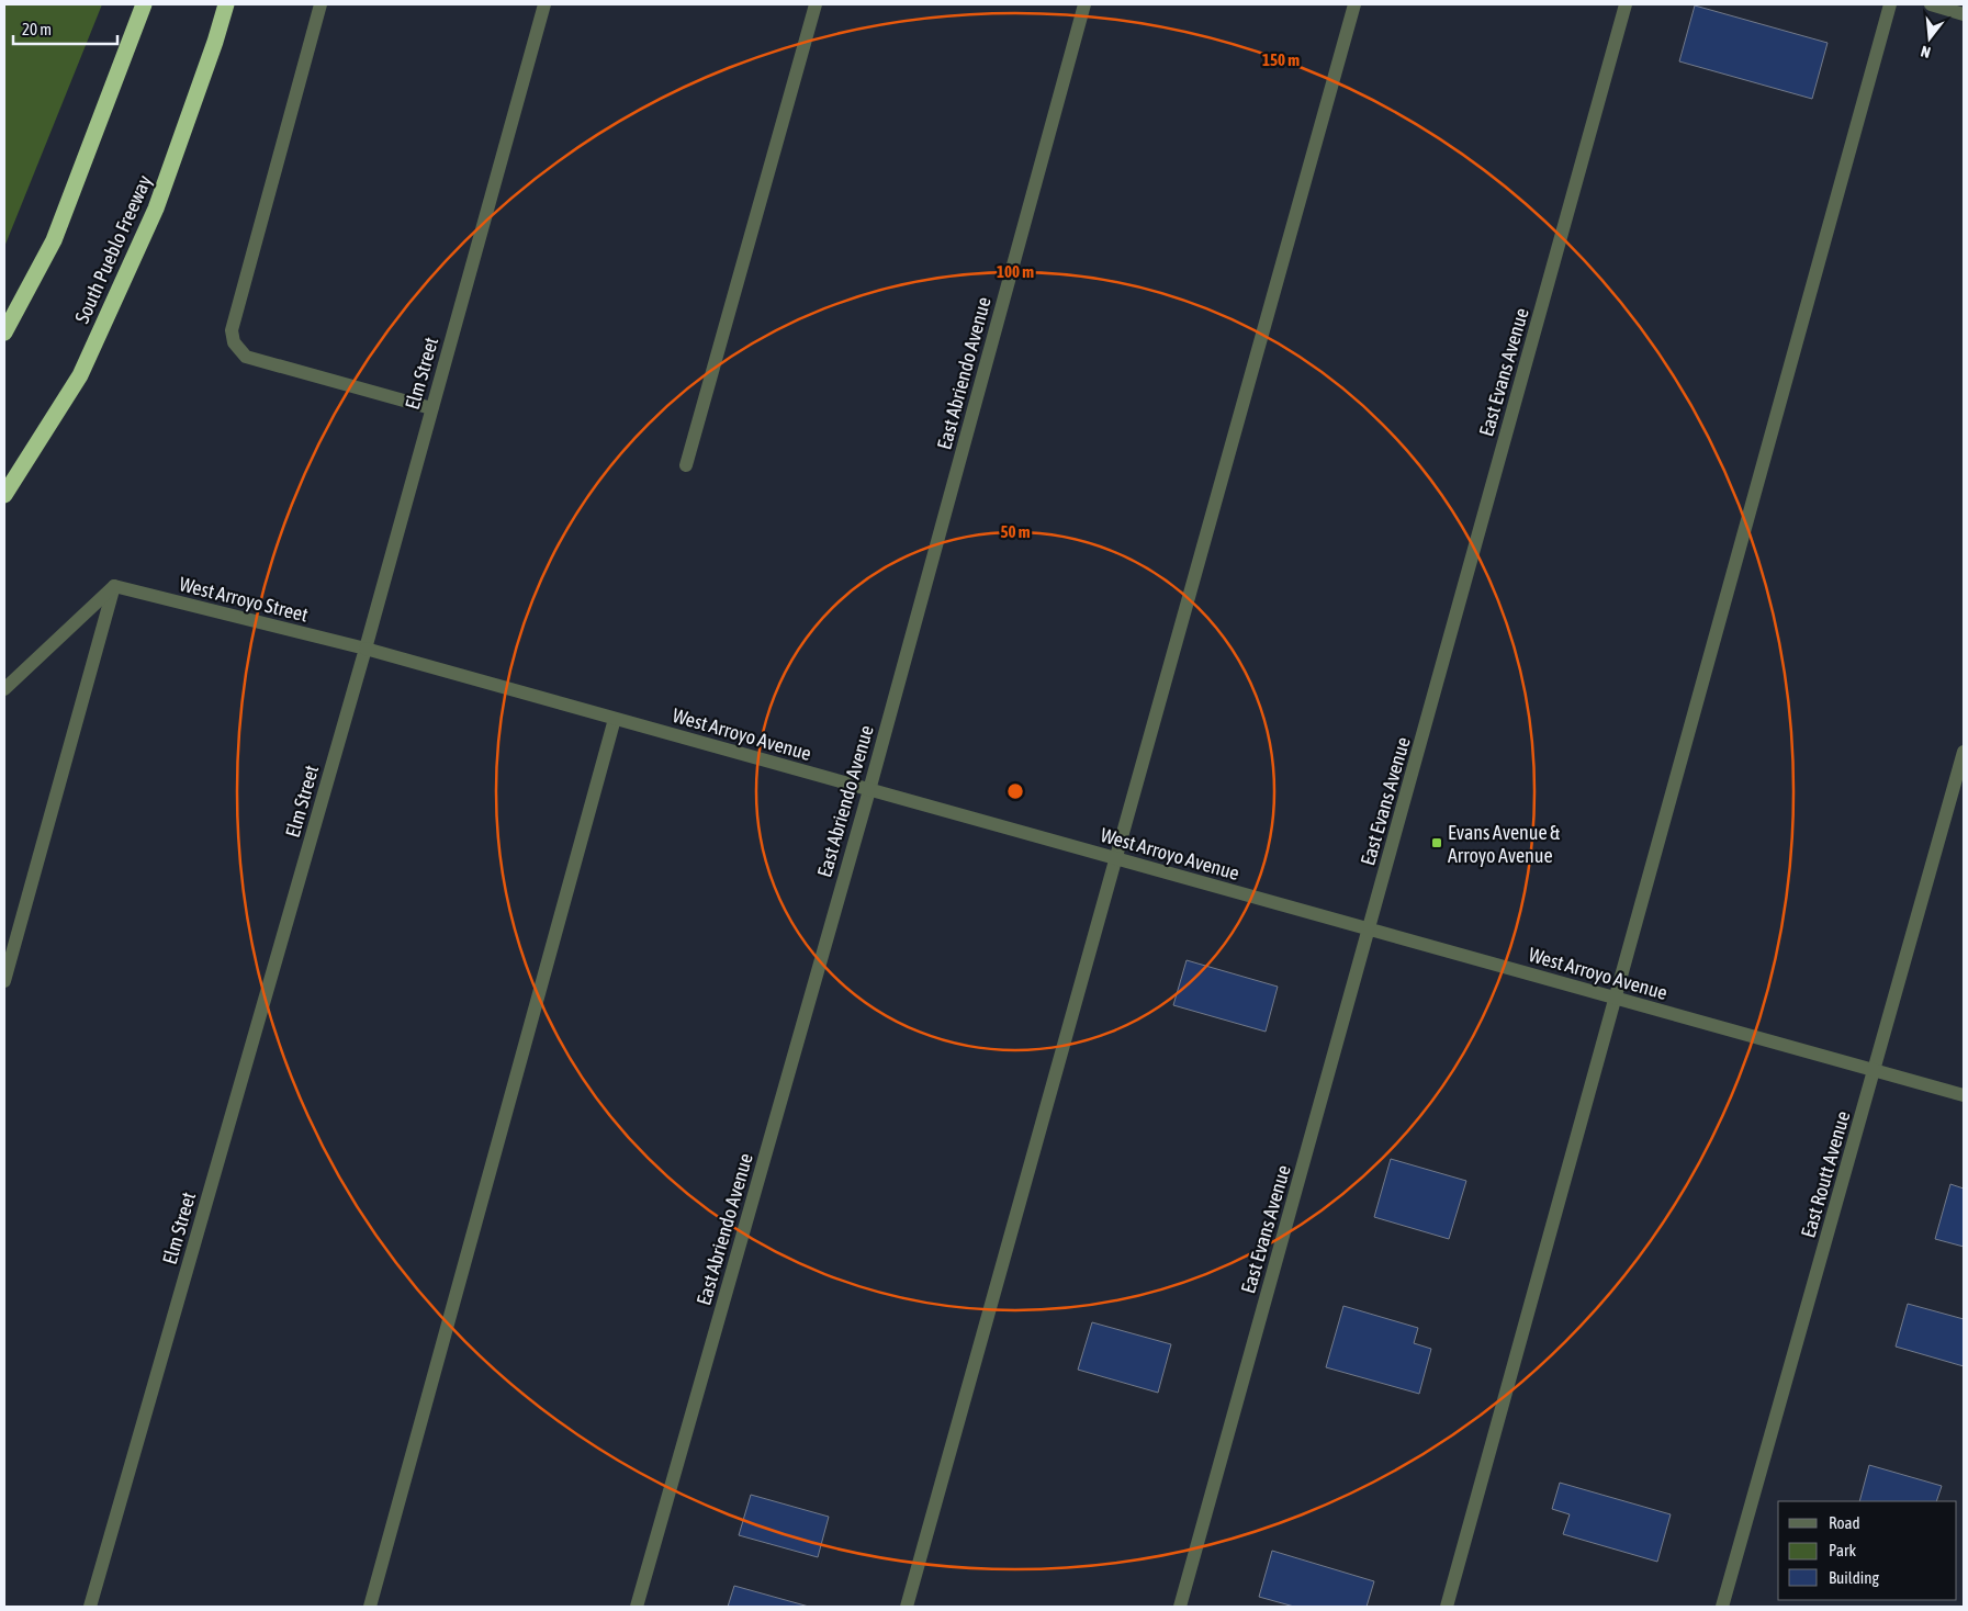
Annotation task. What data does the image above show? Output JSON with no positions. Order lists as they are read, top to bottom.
{
  "streets": {
    "highway": ["South Pueblo Freeway"],
    "street": [
      "East Evans Avenue",
      "Elm Street",
      "East Abriendo Avenue",
      "West Arroyo Street",
      "West Arroyo Avenue",
      "East Routt Avenue"
    ]
  },
  "crossings": [
    ["East Evans Avenue", "West Arroyo Avenue"],
    ["Elm Street", "West Arroyo Street"],
    ["Elm Street", "West Arroyo Avenue"],
    ["East Abriendo Avenue", "West Arroyo Avenue"],
    ["West Arroyo Street", "West Arroyo Avenue"],
    ["West Arroyo Avenue", "East Routt Avenue"]
  ],
  "places": {
    "transit": ["Evans Avenue & Arroyo Avenue"]
  },
  "legend": ["Road", "Park", "Building"],
  "scale_bar": "20 m",
  "north": "bottom",
  "rings": ["150 m", "100 m", "50 m"]
}
